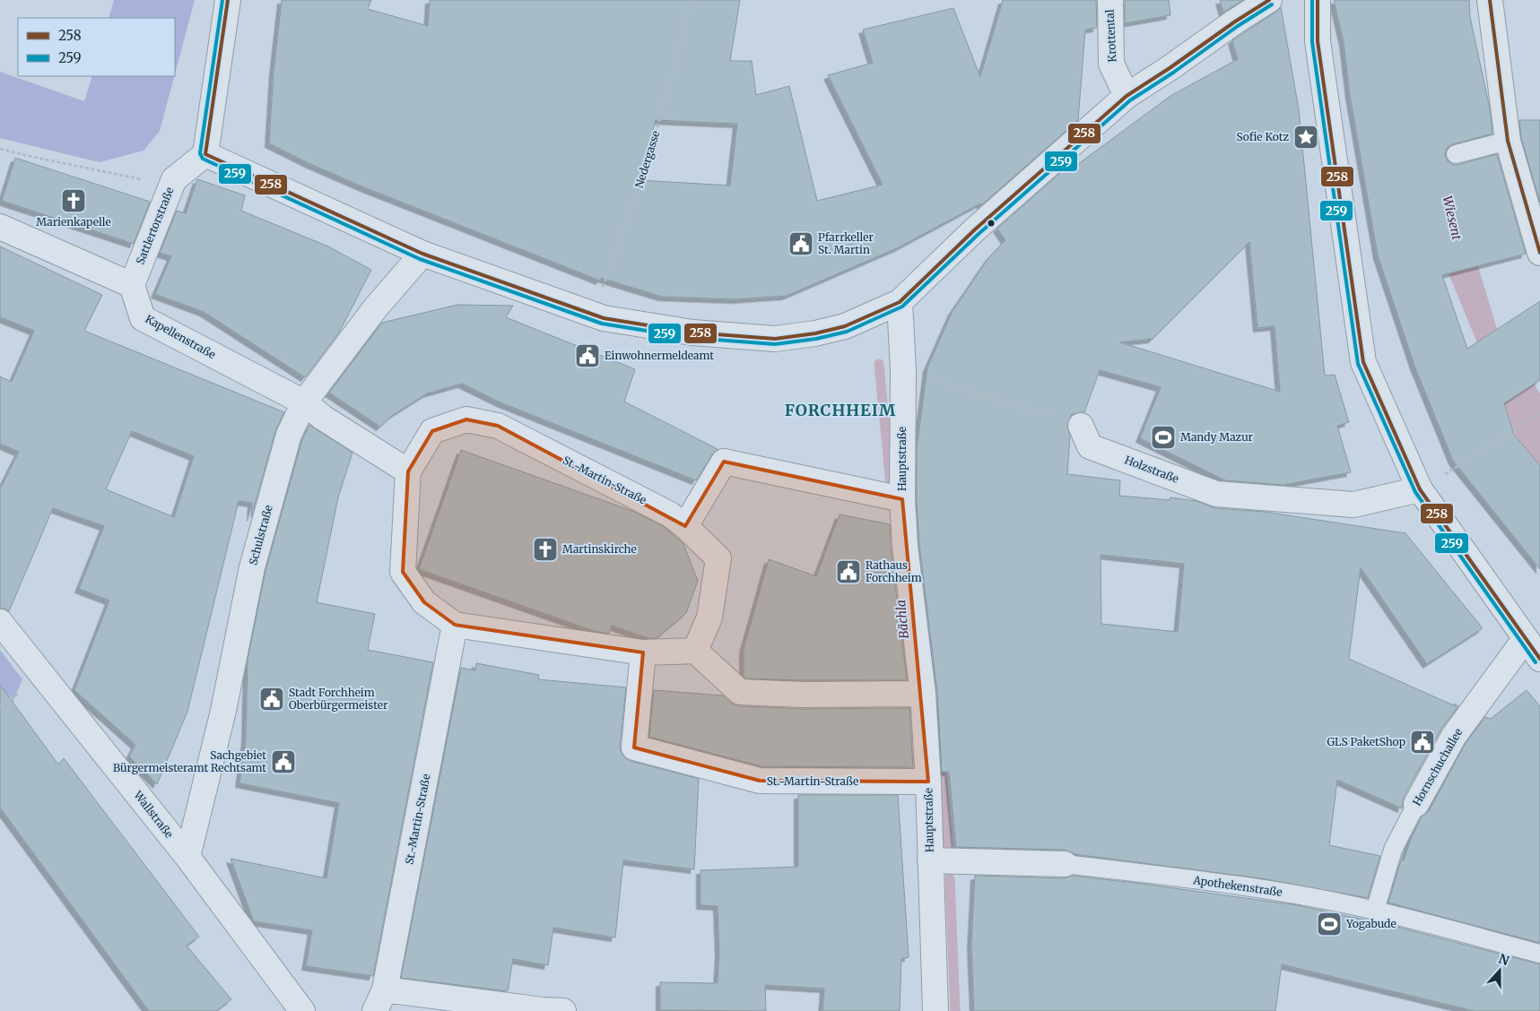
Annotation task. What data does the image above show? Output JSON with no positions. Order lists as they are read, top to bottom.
{
  "streets": {
    "street": [
      "Krottental",
      "Sattlertorstraße",
      "Kapellenstraße",
      "Hauptstraße",
      "Holzstraße",
      "St.-Martin-Straße",
      "Schulstraße",
      "Hornschuchallee",
      "Wallstraße",
      "Apothekenstraße"
    ],
    "path": ["Nedergasse"]
  },
  "crossings": [
    ["Sattlertorstraße", "Kapellenstraße"],
    ["Kapellenstraße", "Schulstraße"],
    ["Hauptstraße", "St.-Martin-Straße"],
    ["Hauptstraße", "Apothekenstraße"],
    ["Schulstraße", "Wallstraße"],
    ["Hornschuchallee", "Apothekenstraße"]
  ],
  "districts": ["FORCHHEIM"],
  "water": ["Wiesent", "Bächla"],
  "places": {
    "place": ["Sofie Kotz"],
    "church": ["Marienkapelle", "Martinskirche"],
    "public building": [
      "Pfarrkeller St. Martin",
      "Einwohnermeldeamt",
      "Rathaus Forchheim",
      "Stadt Forchheim Oberbürgermeister",
      "GLS PaketShop",
      "Sachgebiet Bürgermeisteramt Rechtsamt"
    ],
    "sports": ["Mandy Mazur", "Yogabude"]
  },
  "lines": ["transit line 258", "transit line 259"],
  "legend": ["258", "259"],
  "north": "top"
}
